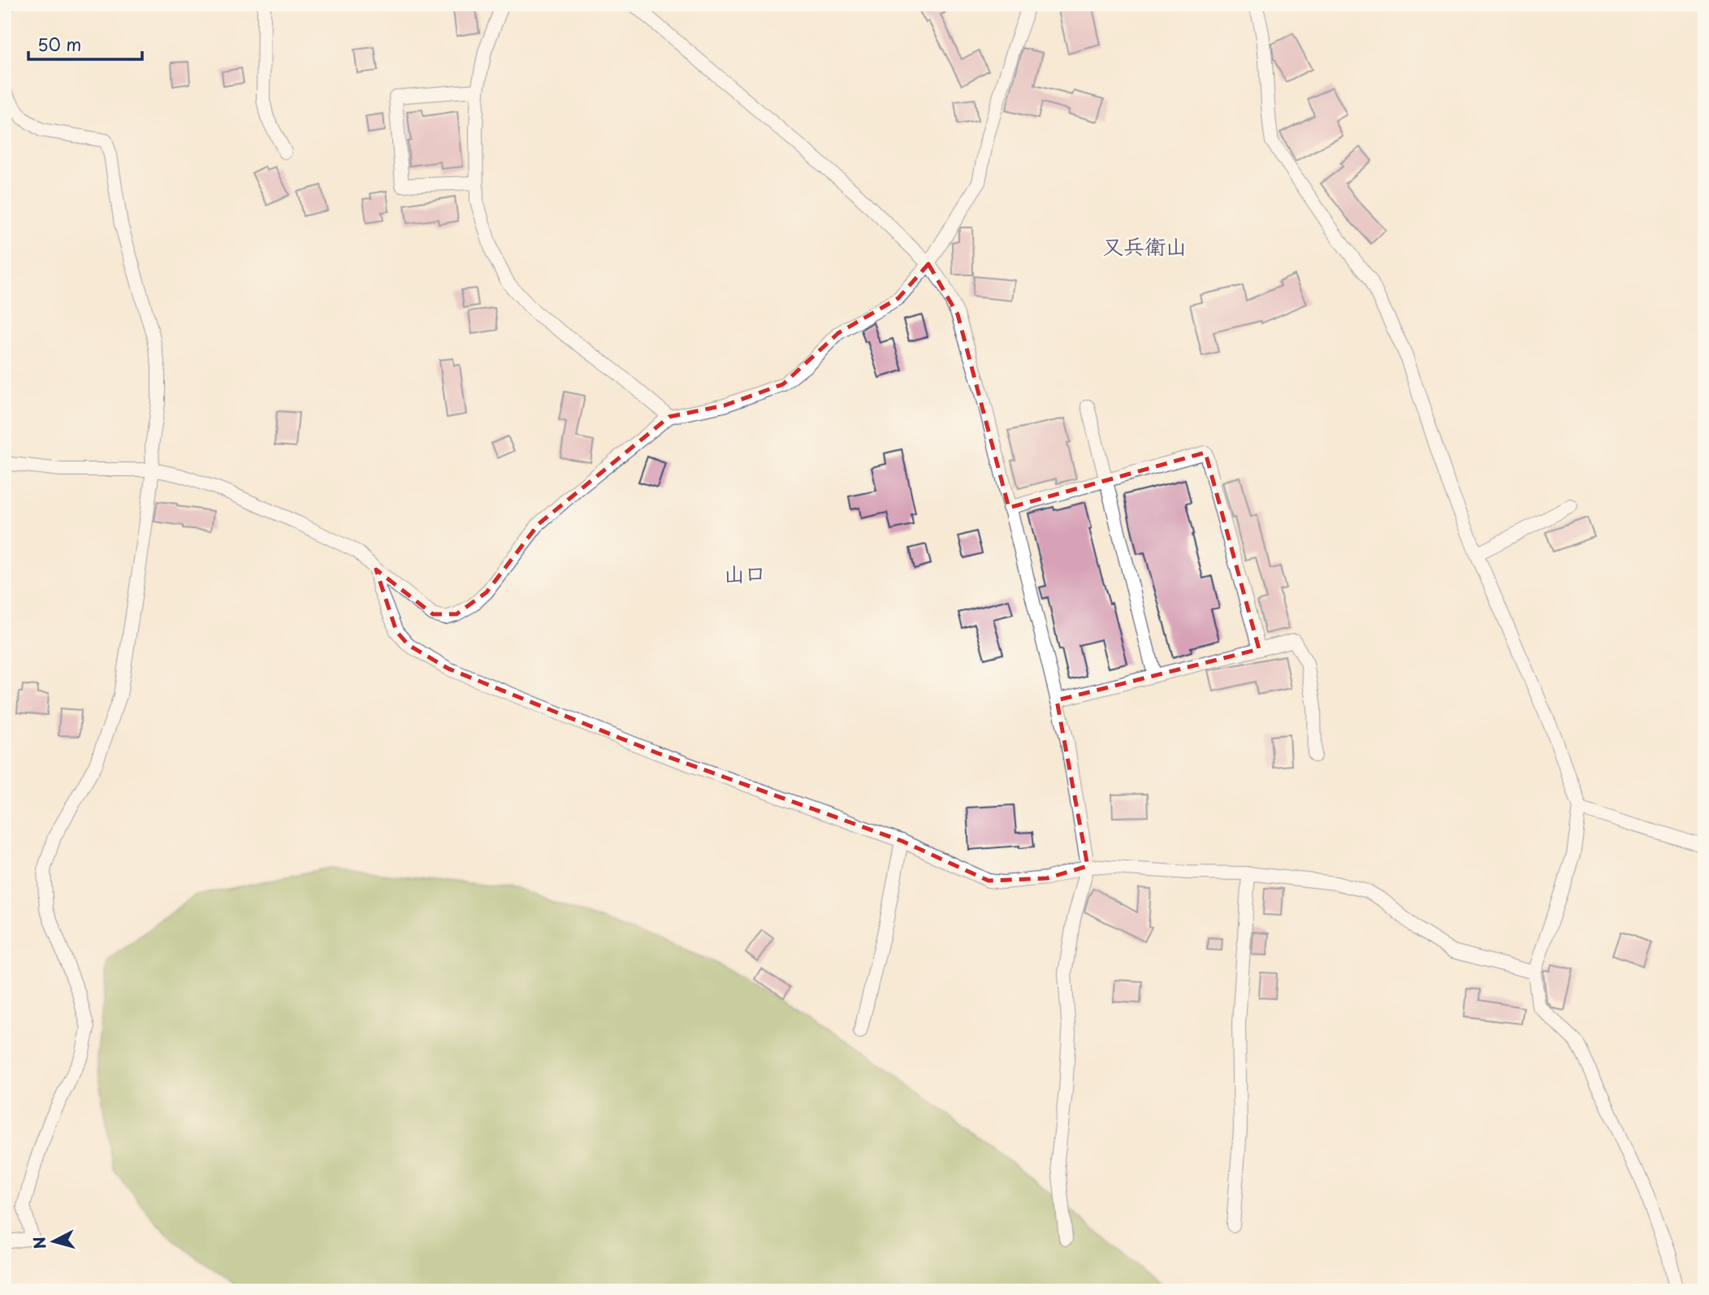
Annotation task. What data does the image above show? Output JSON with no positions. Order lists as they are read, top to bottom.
{
  "districts": ["又兵衛山", "山口"],
  "scale_bar": "50 m",
  "north": "left"
}
